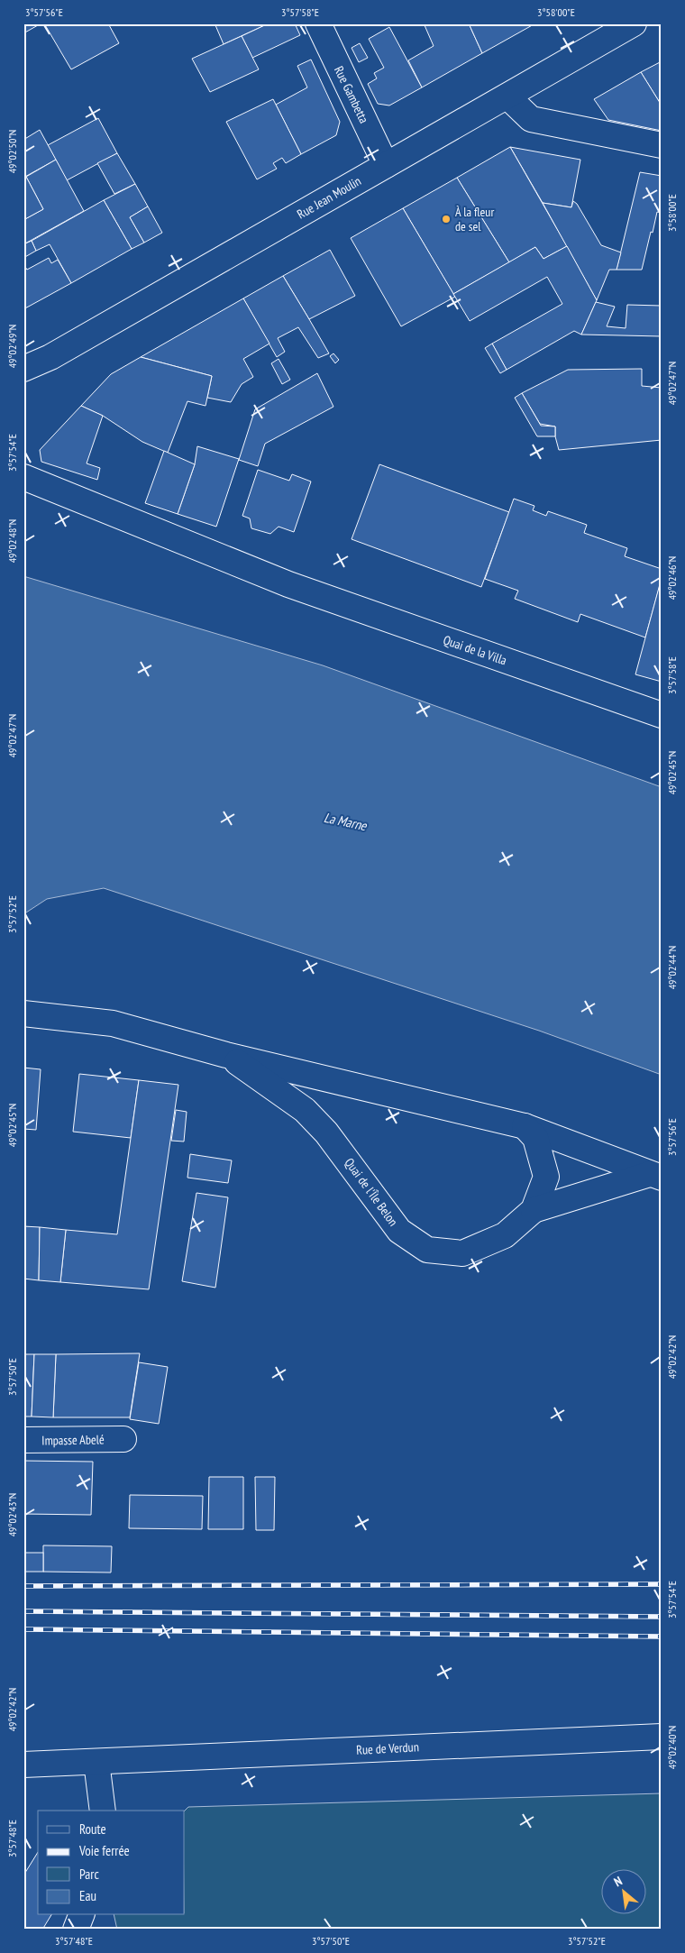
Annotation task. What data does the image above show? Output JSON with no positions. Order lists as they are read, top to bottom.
{
  "streets": {
    "street": [
      "Rue Gambetta",
      "Rue Jean Moulin",
      "Quai de la Villa",
      "Quai de l'Île Belon",
      "Impasse Abelé",
      "Rue de Verdun"
    ]
  },
  "crossings": [
    ["Rue Gambetta", "Rue Jean Moulin"]
  ],
  "water": ["La Marne"],
  "places": ["À la fleur de sel"],
  "legend": [
    "Route",
    "Voie ferrée",
    "Parc",
    "Eau"
  ],
  "north": "top left",
  "coordinates": [
    "3°57'56\"E",
    "3°57'58\"E",
    "3°58'00\"E",
    "49°02'50\"N",
    "49°02'49\"N",
    "49°02'47\"N",
    "3°57'54\"E",
    "49°02'48\"N",
    "49°02'46\"N",
    "49°02'45\"N",
    "3°57'52\"E",
    "49°02'44\"N",
    "49°02'42\"N",
    "3°57'50\"E",
    "49°02'43\"N",
    "49°02'40\"N",
    "3°57'48\"E"
  ]
}
